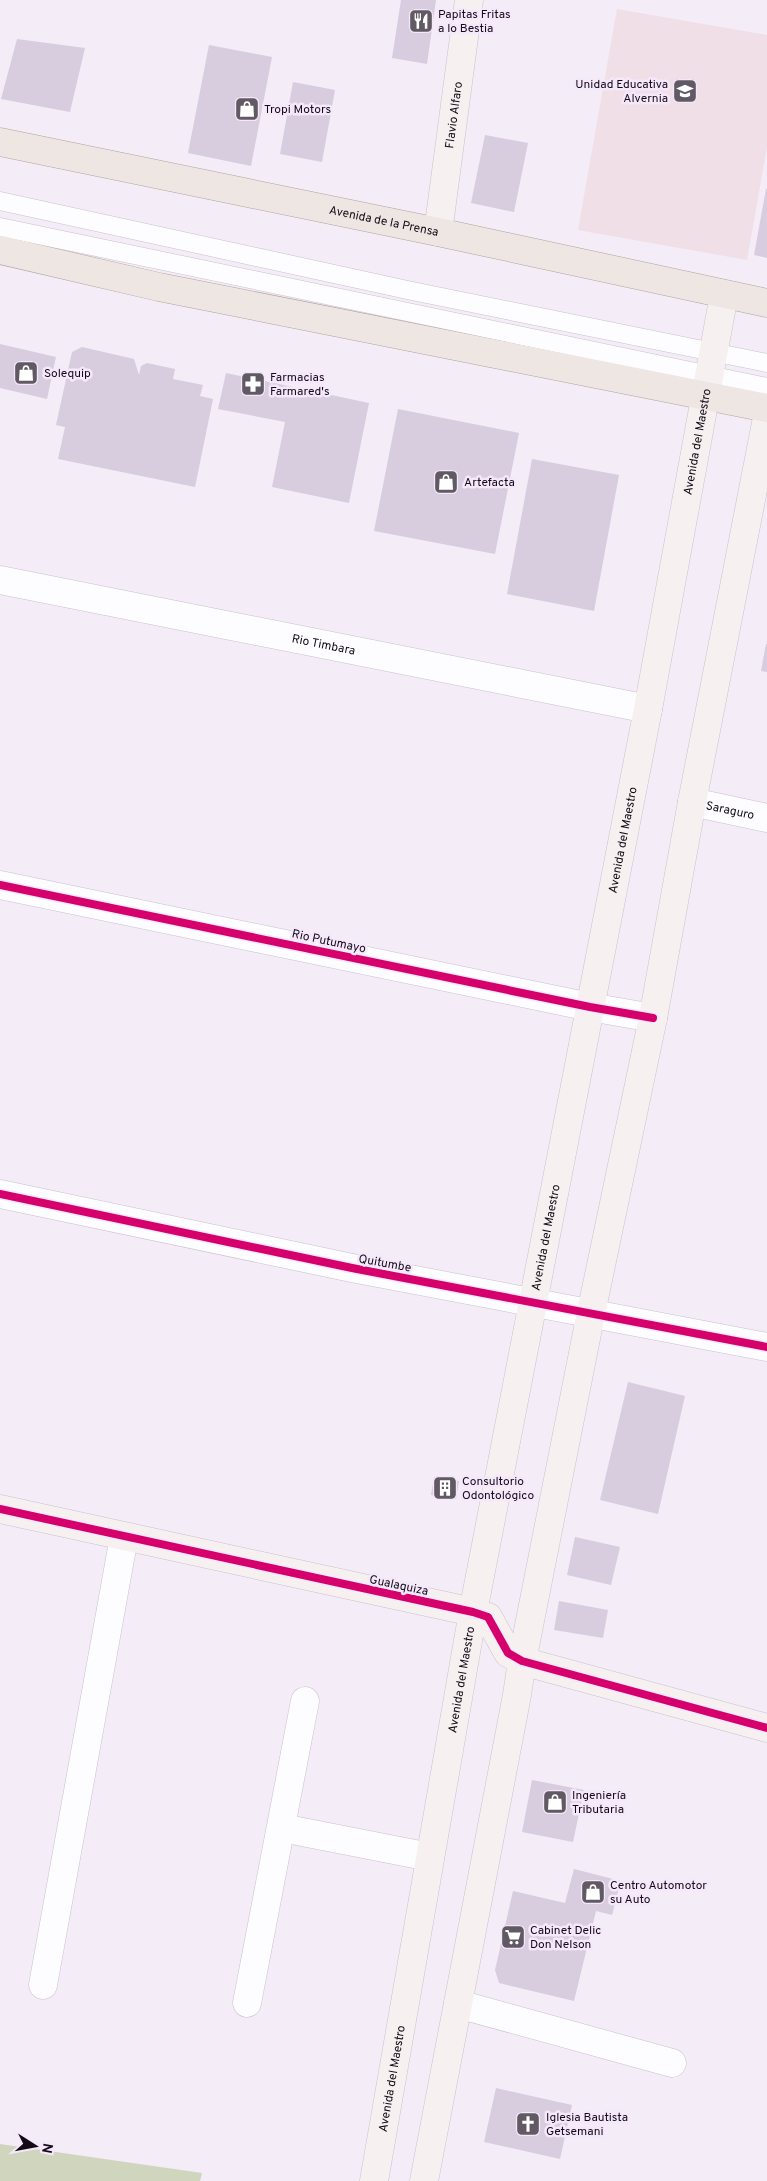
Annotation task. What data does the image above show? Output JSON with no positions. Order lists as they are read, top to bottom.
{
  "streets": {
    "main road": [
      "Flavio Alfaro",
      "Avenida de la Prensa",
      "Avenida del Maestro",
      "Gualaquiza"
    ],
    "street": [
      "Rio Timbara",
      "Saraguro",
      "Rio Putumayo",
      "Quitumbe"
    ]
  },
  "crossings": [
    ["Flavio Alfaro", "Avenida de la Prensa"],
    ["Avenida de la Prensa", "Avenida del Maestro"],
    ["Avenida del Maestro", "Rio Timbara"],
    ["Avenida del Maestro", "Rio Putumayo"],
    ["Avenida del Maestro", "Quitumbe"],
    ["Avenida del Maestro", "Gualaquiza"]
  ],
  "places": {
    "restaurant": ["Papitas Fritas a lo Bestia"],
    "school or university": ["Unidad Educativa Alvernia"],
    "shop": [
      "Tropi Motors",
      "Solequip",
      "Artefacta",
      "Ingeniería Tributaria",
      "Centro Automotor su Auto"
    ],
    "pharmacy": ["Farmacias Farmared's"],
    "building": ["Consultorio Odontológico"],
    "supermarket": ["Cabinet Delic Don Nelson"],
    "church": ["Iglesia Bautista Getsemani"]
  },
  "north": "right"
}
